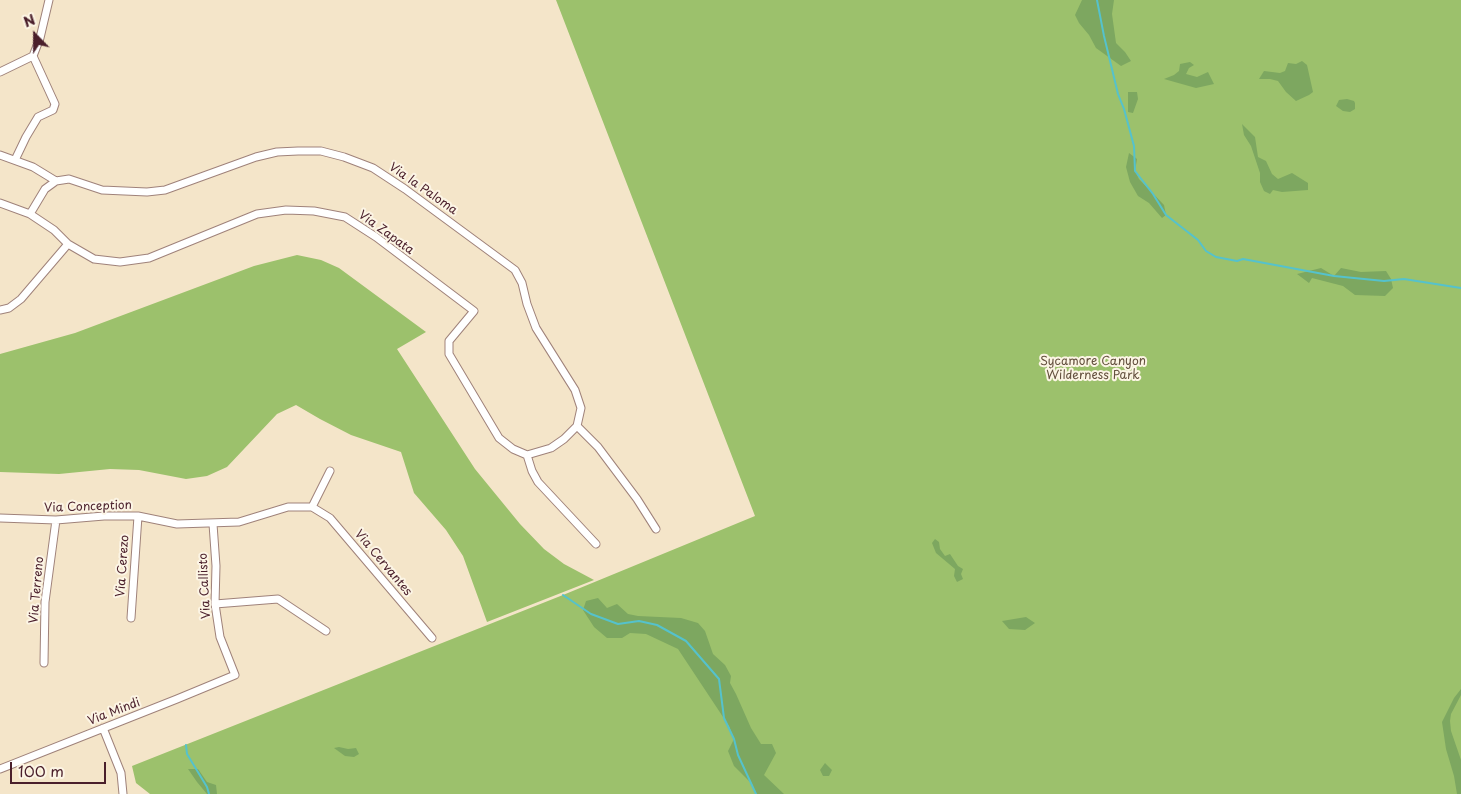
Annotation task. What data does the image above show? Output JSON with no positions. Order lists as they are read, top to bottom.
{
  "streets": {
    "street": [
      "Via la Paloma",
      "Via Zapata",
      "Via Conception",
      "Via Cervantes",
      "Via Cerezo",
      "Via Callisto",
      "Via Terreno",
      "Via Mindi"
    ]
  },
  "crossings": [
    ["Via Conception", "Via Cervantes"],
    ["Via Conception", "Via Cerezo"],
    ["Via Conception", "Via Callisto"],
    ["Via Conception", "Via Terreno"],
    ["Via Callisto", "Via Mindi"]
  ],
  "parks": ["Sycamore Canyon Wilderness Park"],
  "scale_bar": "100 m",
  "north": "top"
}
